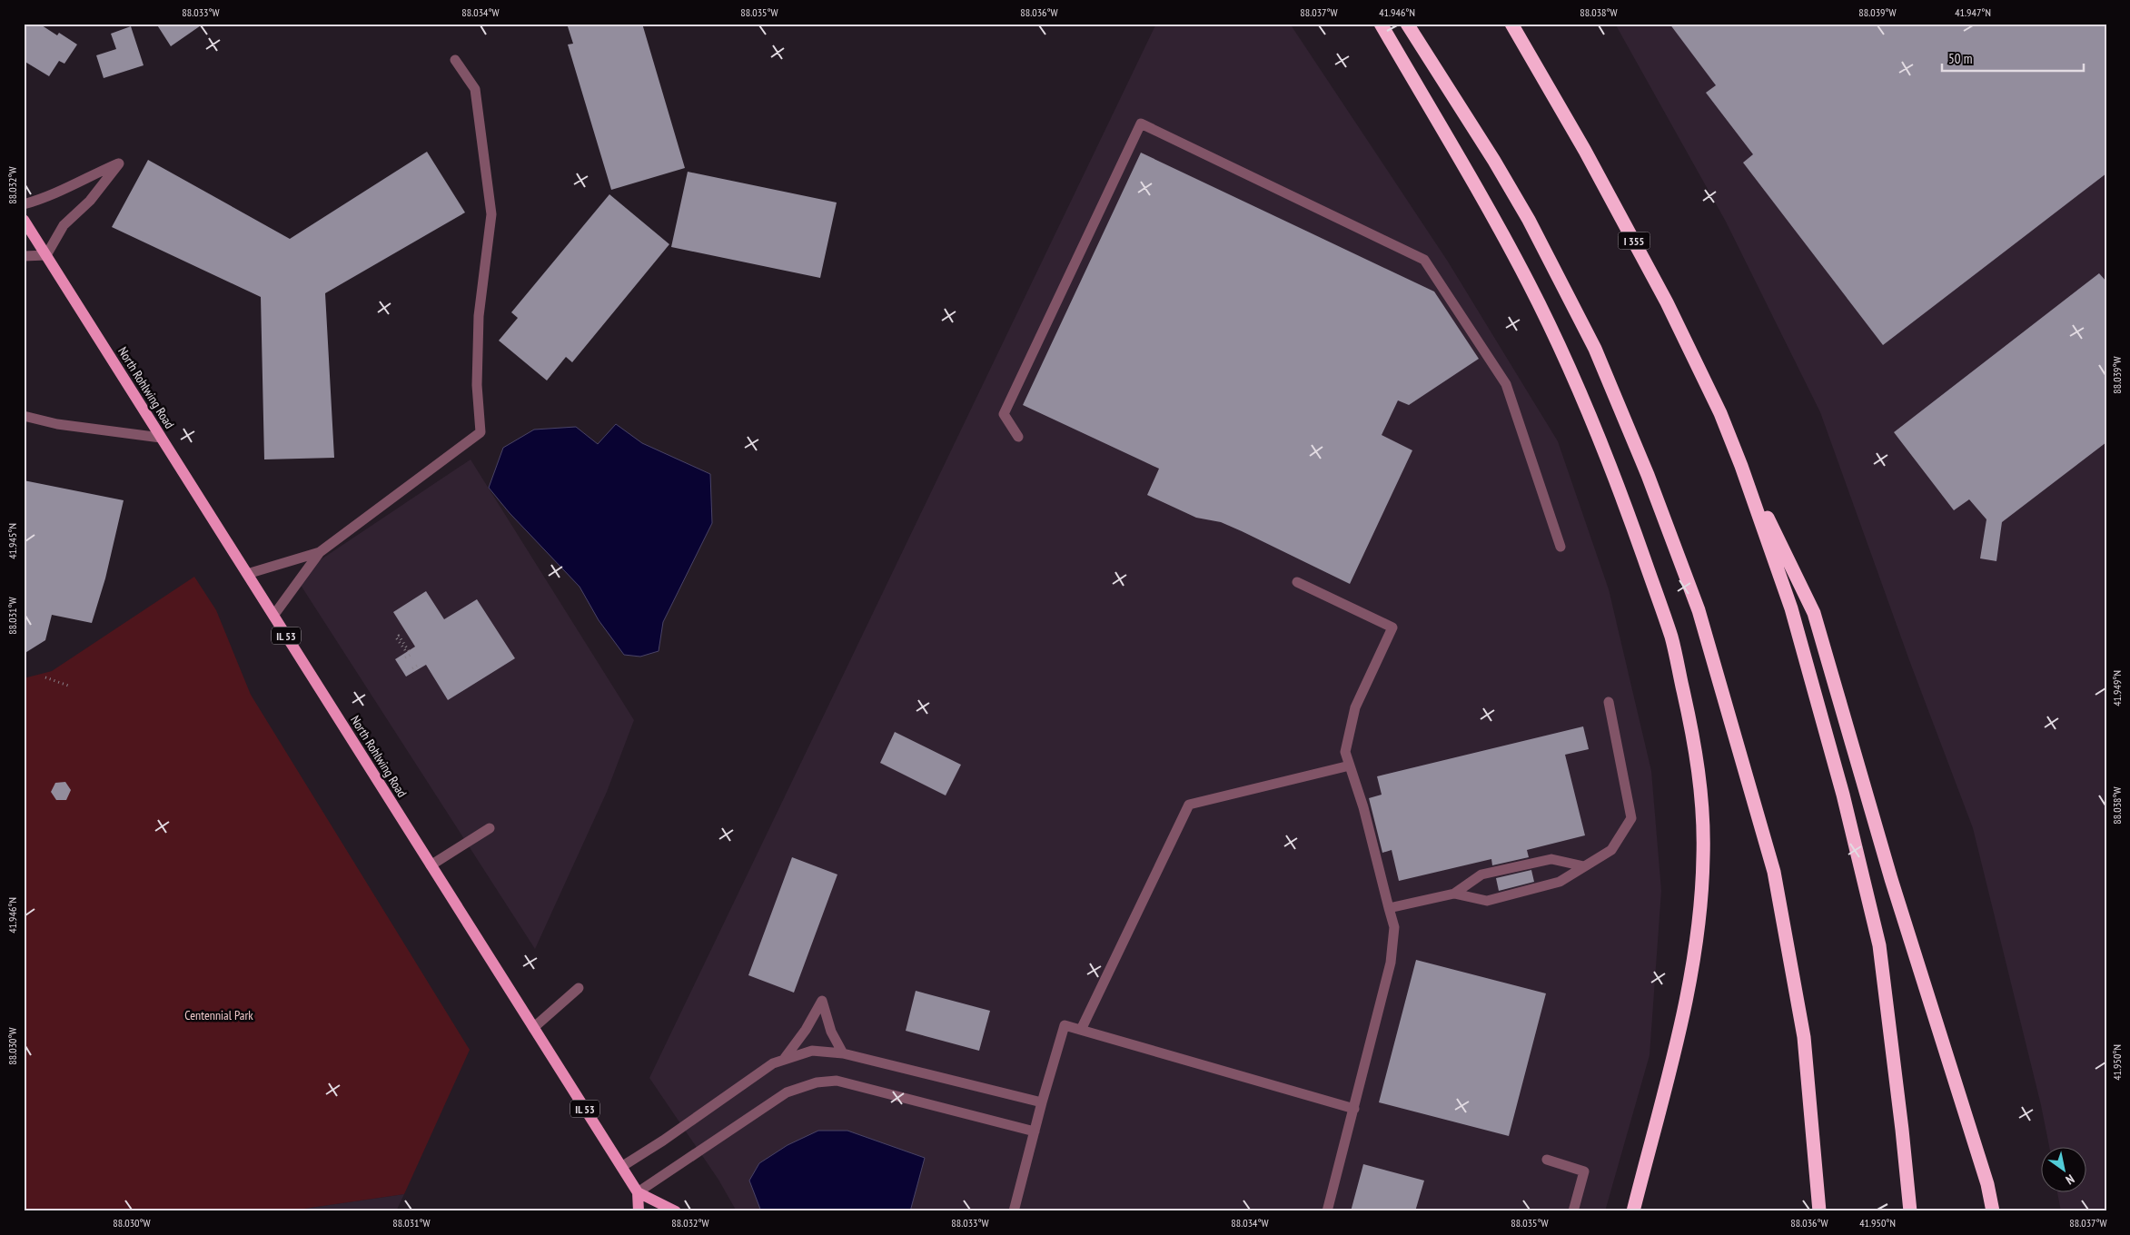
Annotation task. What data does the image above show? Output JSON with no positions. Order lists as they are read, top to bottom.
{
  "streets": {
    "highway": ["I 355"],
    "main road": ["North Rohlwing Road", "IL 53"]
  },
  "parks": ["Centennial Park"],
  "scale_bar": "50 m",
  "north": "bottom right",
  "coordinates": [
    "88.033°W",
    "88.034°W",
    "88.035°W",
    "88.036°W",
    "88.037°W",
    "41.946°N",
    "88.038°W",
    "88.039°W",
    "41.947°N",
    "88.032°W",
    "41.945°N",
    "88.031°W",
    "41.949°N",
    "88.030°W",
    "41.950°N"
  ]
}
